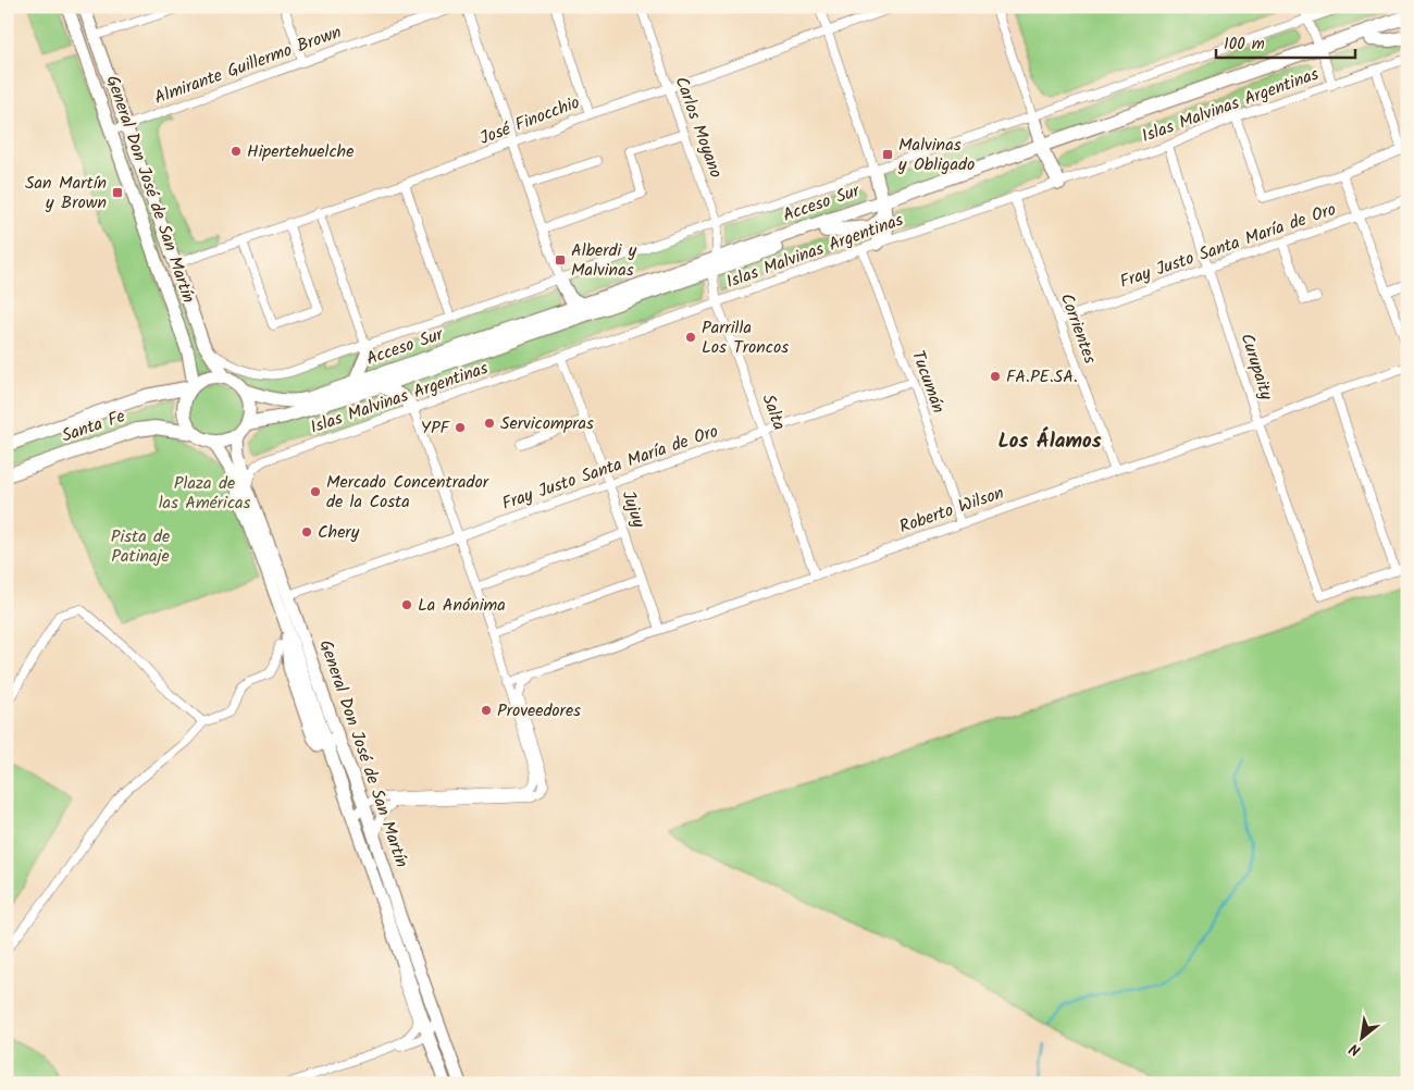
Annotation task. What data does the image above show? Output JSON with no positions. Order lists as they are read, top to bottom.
{
  "streets": {
    "main road": ["General Don José de San Martín", "Acceso Sur", "Santa Fe"],
    "street": [
      "Almirante Guillermo Brown",
      "Islas Malvinas Argentinas",
      "José Finocchio",
      "Carlos Moyano",
      "Fray Justo Santa María de Oro",
      "Corrientes",
      "Curupaity",
      "Tucumán",
      "Salta",
      "Jujuy",
      "Roberto Wilson"
    ]
  },
  "crossings": [
    ["Almirante Guillermo Brown", "General Don José de San Martín"],
    ["Islas Malvinas Argentinas", "General Don José de San Martín"],
    ["Islas Malvinas Argentinas", "Corrientes"],
    ["Islas Malvinas Argentinas", "Curupaity"],
    ["Islas Malvinas Argentinas", "Tucumán"],
    ["Islas Malvinas Argentinas", "Salta"],
    ["Islas Malvinas Argentinas", "Jujuy"],
    ["José Finocchio", "Carlos Moyano"],
    ["José Finocchio", "General Don José de San Martín"],
    ["Carlos Moyano", "Acceso Sur"],
    ["Carlos Moyano", "Salta"],
    ["General Don José de San Martín", "Acceso Sur"],
    ["General Don José de San Martín", "Fray Justo Santa María de Oro"],
    ["General Don José de San Martín", "Santa Fe"],
    ["Acceso Sur", "Salta"],
    ["Acceso Sur", "Santa Fe"],
    ["Fray Justo Santa María de Oro", "Corrientes"],
    ["Fray Justo Santa María de Oro", "Curupaity"],
    ["Fray Justo Santa María de Oro", "Tucumán"],
    ["Fray Justo Santa María de Oro", "Salta"],
    ["Fray Justo Santa María de Oro", "Jujuy"],
    ["Corrientes", "Roberto Wilson"],
    ["Curupaity", "Roberto Wilson"],
    ["Tucumán", "Roberto Wilson"],
    ["Salta", "Roberto Wilson"],
    ["Jujuy", "Roberto Wilson"]
  ],
  "districts": ["Los Álamos"],
  "parks": ["Plaza de las Américas", "Pista de Patinaje"],
  "places": {
    "other": [
      "Hipertehuelche",
      "Parrilla Los Troncos",
      "FA.PE.SA.",
      "Servicompras",
      "YPF",
      "Mercado Concentrador de la Costa",
      "Chery",
      "La Anónima",
      "Proveedores"
    ],
    "transit": ["Malvinas y Obligado", "San Martín y Brown", "Alberdi y Malvinas"]
  },
  "scale_bar": "100 m",
  "north": "bottom left"
}
